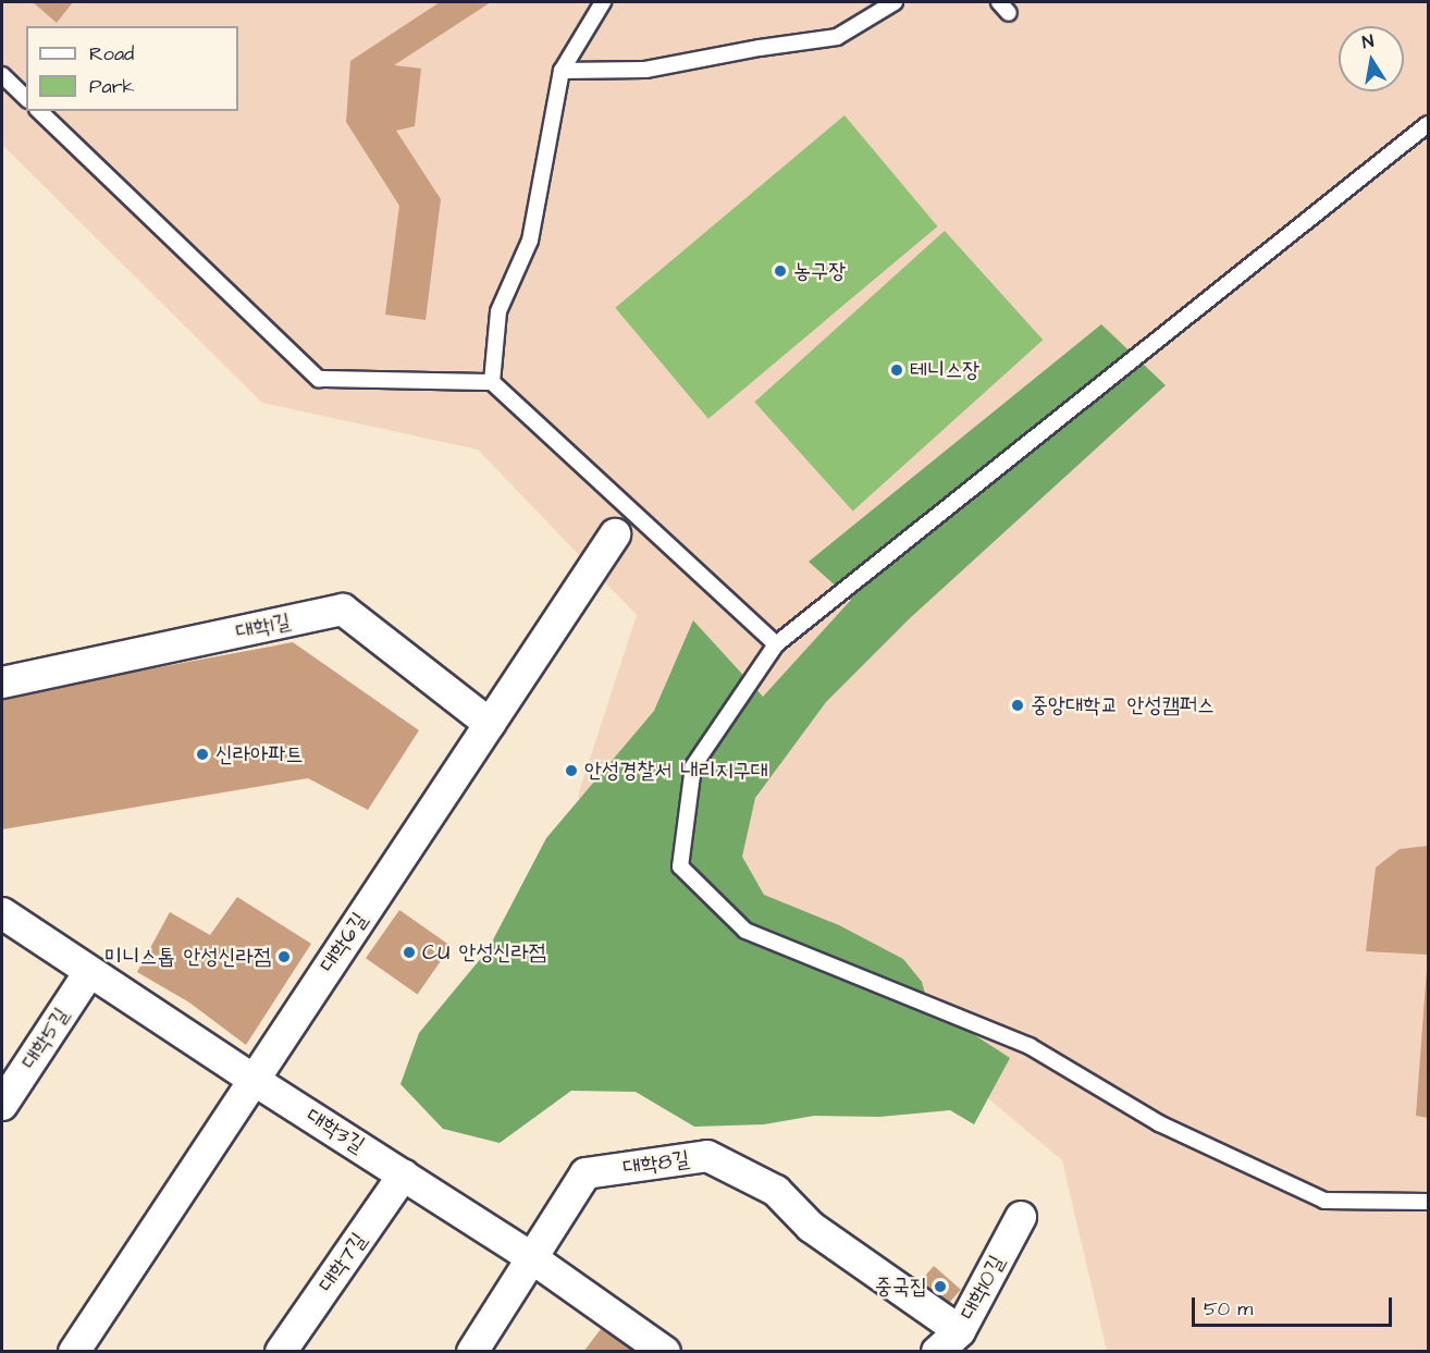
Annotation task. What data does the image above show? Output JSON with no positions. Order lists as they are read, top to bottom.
{
  "streets": {
    "street": [
      "대학1길",
      "대학6길",
      "대학5길",
      "대학3길",
      "대학8길",
      "대학7길",
      "대학10길"
    ]
  },
  "crossings": [
    ["대학1길", "대학6길"],
    ["대학6길", "대학3길"],
    ["대학5길", "대학3길"],
    ["대학3길", "대학8길"],
    ["대학3길", "대학7길"],
    ["대학8길", "대학10길"]
  ],
  "places": [
    "농구장",
    "테니스장",
    "중앙대학교 안성캠퍼스",
    "신라아파트",
    "안성경찰서 내리지구대",
    "CU 안성신라점",
    "미니스톱 안성신라점",
    "중국집"
  ],
  "legend": ["Road", "Park"],
  "scale_bar": "50 m",
  "north": "top"
}
